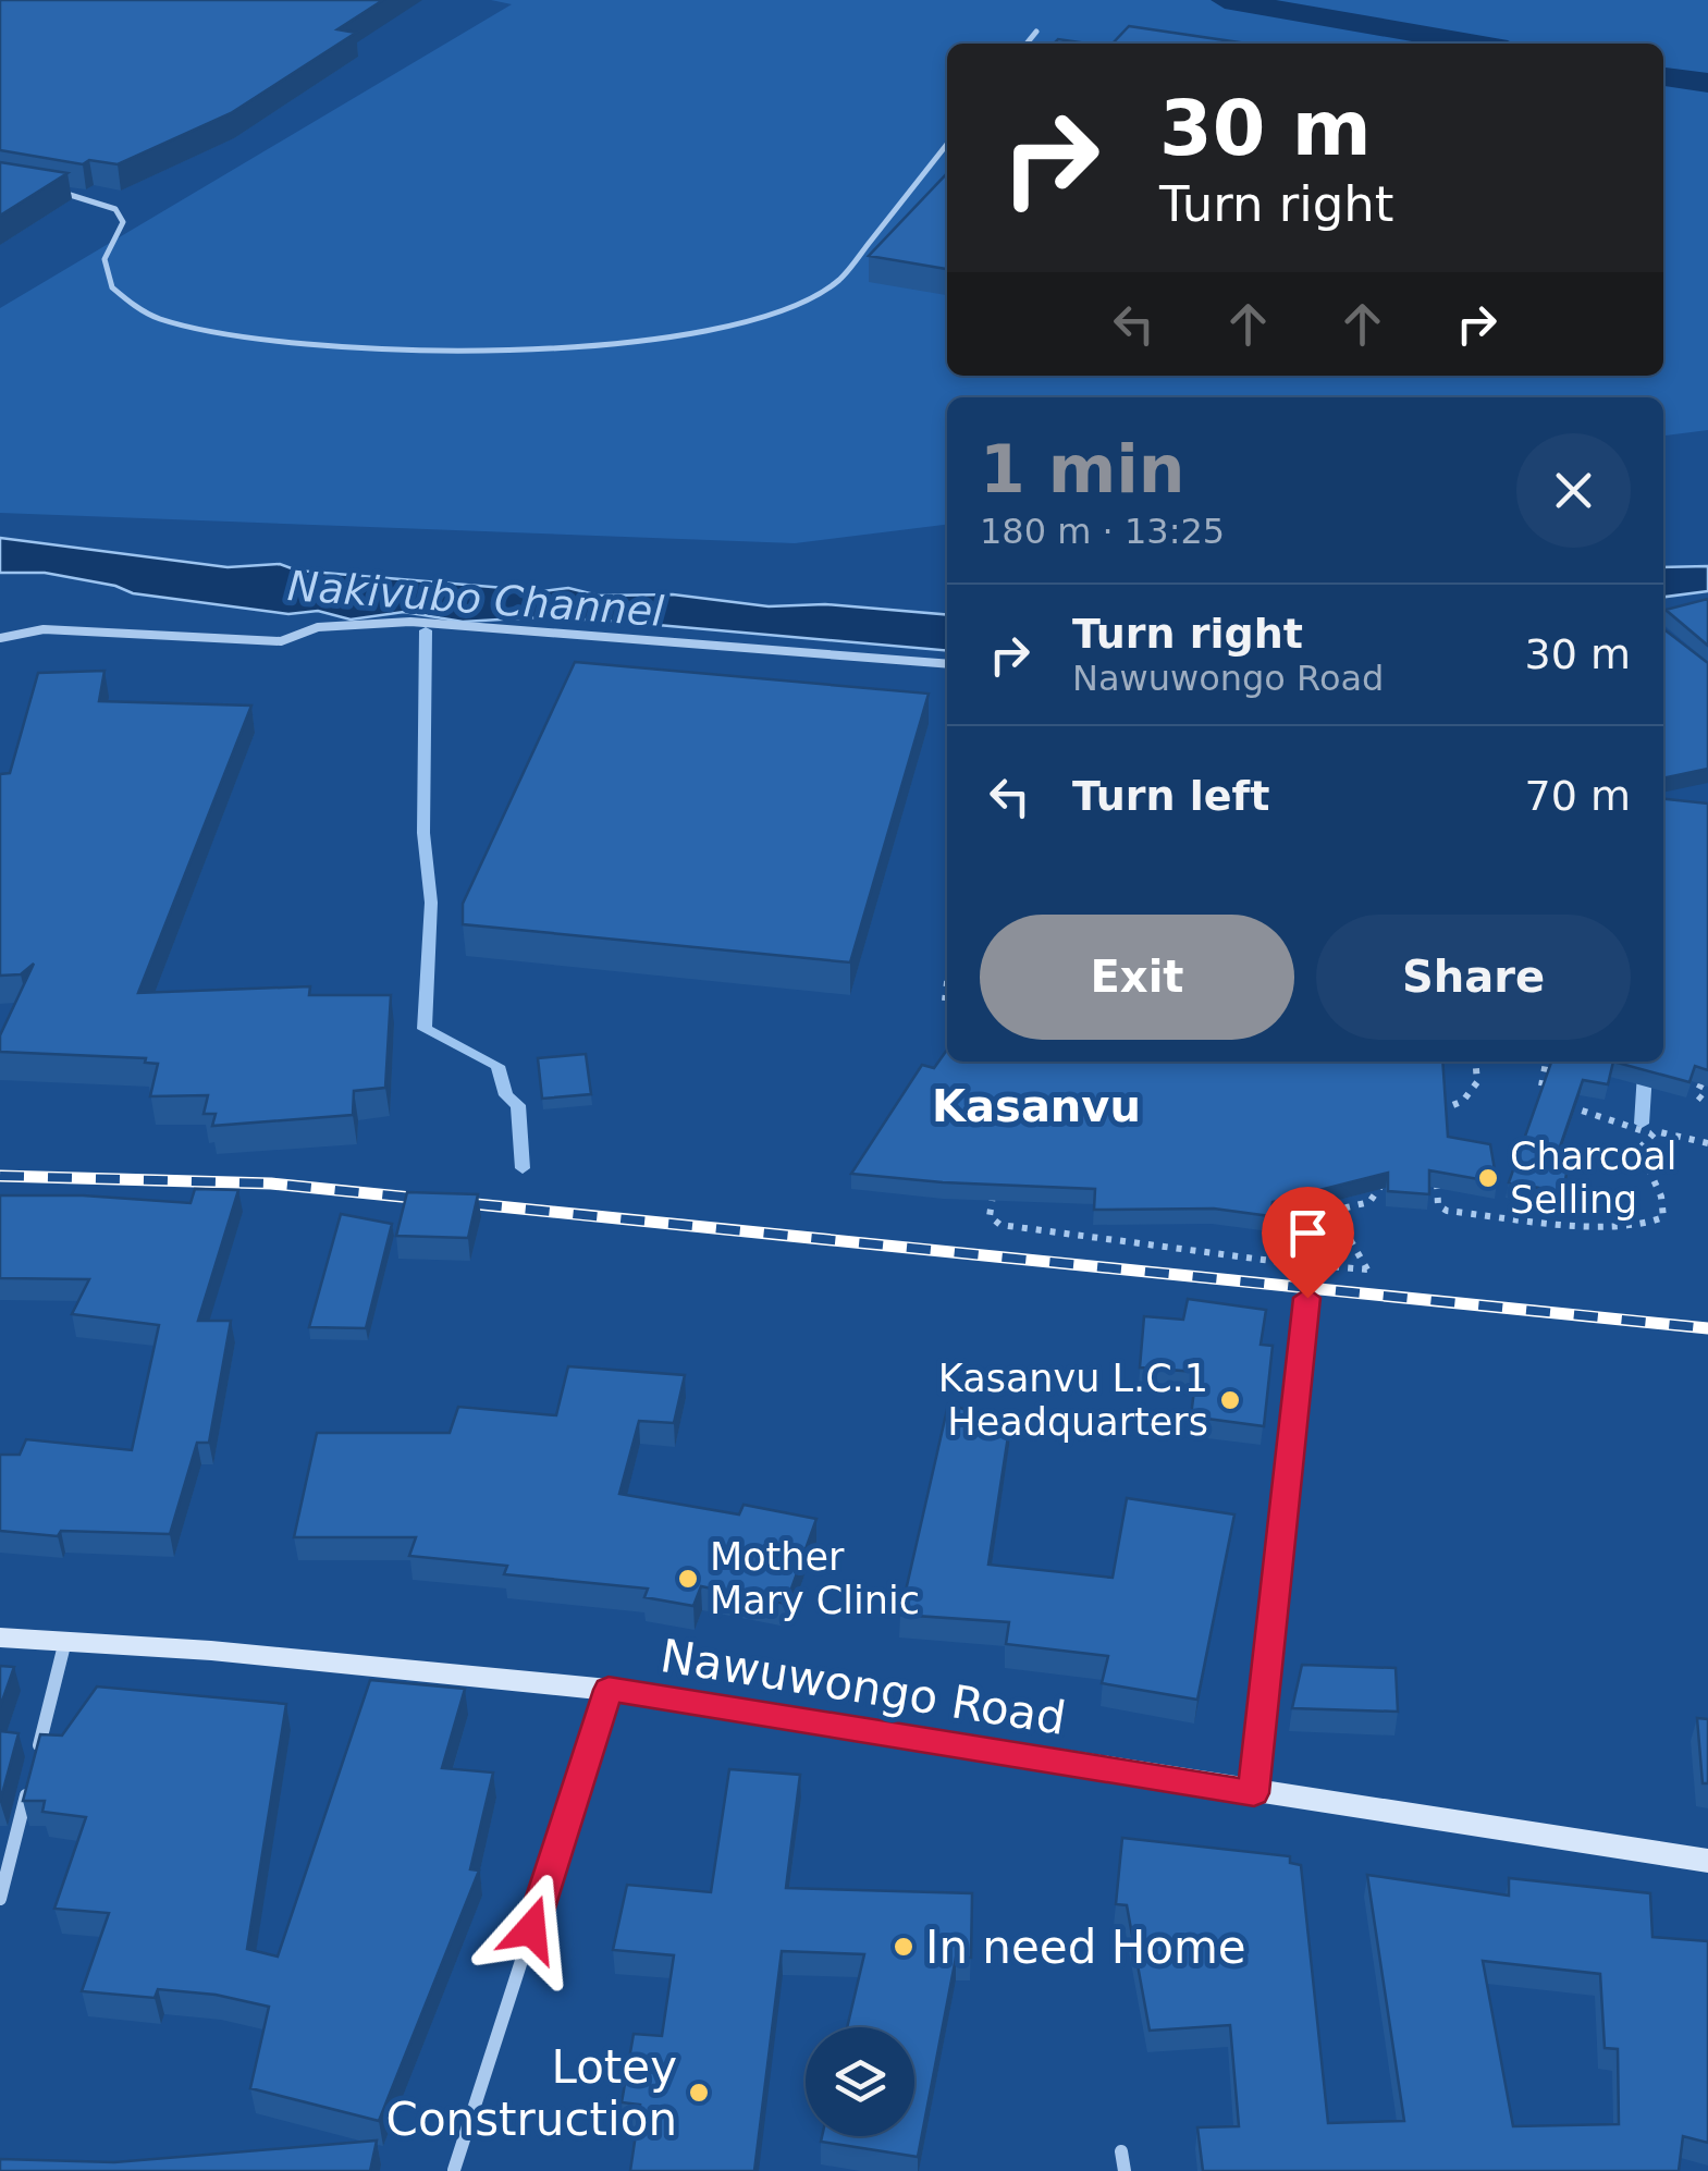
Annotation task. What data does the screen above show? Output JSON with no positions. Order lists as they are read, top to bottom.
{
  "streets": {
    "street": ["Nawuwongo Road"]
  },
  "districts": ["Kasanvu"],
  "water": ["Nakivubo Channel"],
  "places": [
    "Charcoal Selling",
    "Kasanvu L.C.1 Headquarters",
    "Mother Mary Clinic",
    "In need Home",
    "Lotey Construction"
  ],
  "page": {
    "turn": ["30 m", "Turn right"],
    "heading": ["1 min", "180 m · 13:25"],
    "list": [
      {
        "name": "Turn right",
        "note": "Nawuwongo Road",
        "value": "30 m"
      },
      {
        "name": "Turn left",
        "value": "70 m"
      }
    ],
    "buttons": ["Exit", "Share"]
  }
}
